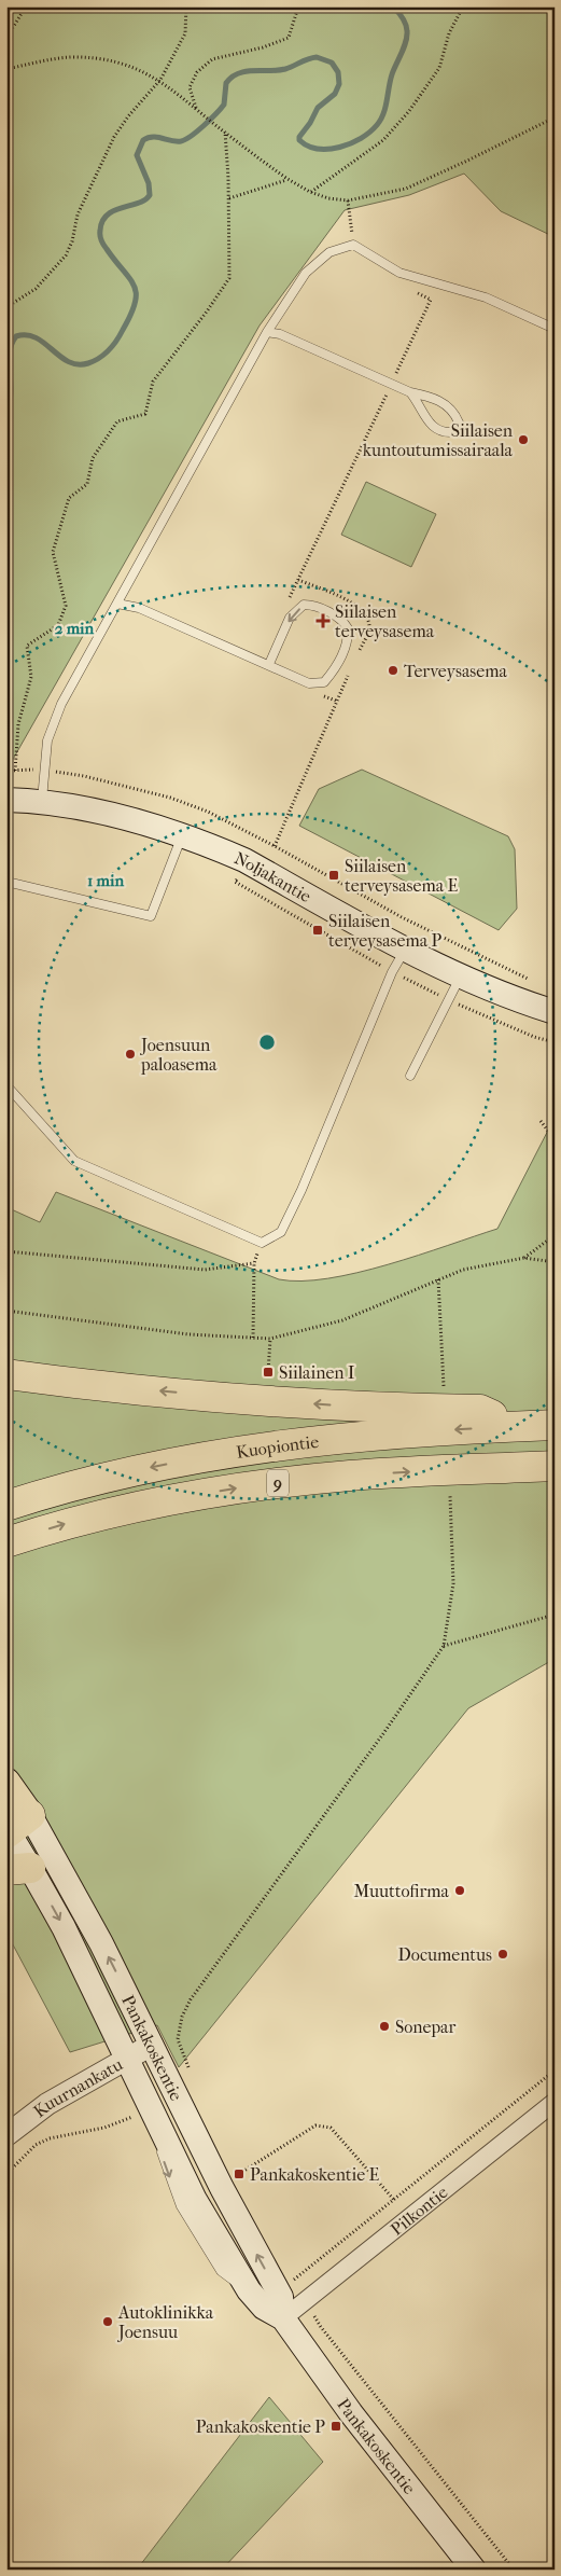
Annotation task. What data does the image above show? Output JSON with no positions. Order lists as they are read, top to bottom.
{
  "streets": {
    "highway": ["Kuopiontie", "9"],
    "main road": ["Noljakantie", "Pankakoskentie"],
    "street": ["Kuurnankatu", "Pilkontie"]
  },
  "crossings": [
    ["Pankakoskentie", "Kuurnankatu"],
    ["Pankakoskentie", "Pilkontie"]
  ],
  "places": {
    "other": [
      "Siilaisen kuntoutumissairaala",
      "Terveysasema",
      "Joensuun paloasema",
      "Muuttofirma",
      "Documentus",
      "Sonepar",
      "Autoklinikka Joensuu"
    ],
    "health": ["Siilaisen terveysasema"],
    "transit": [
      "Siilaisen terveysasema E",
      "Siilaisen terveysasema P",
      "Siilainen I",
      "Pankakoskentie E",
      "Pankakoskentie P"
    ]
  },
  "rings": ["2 min", "1 min"]
}
